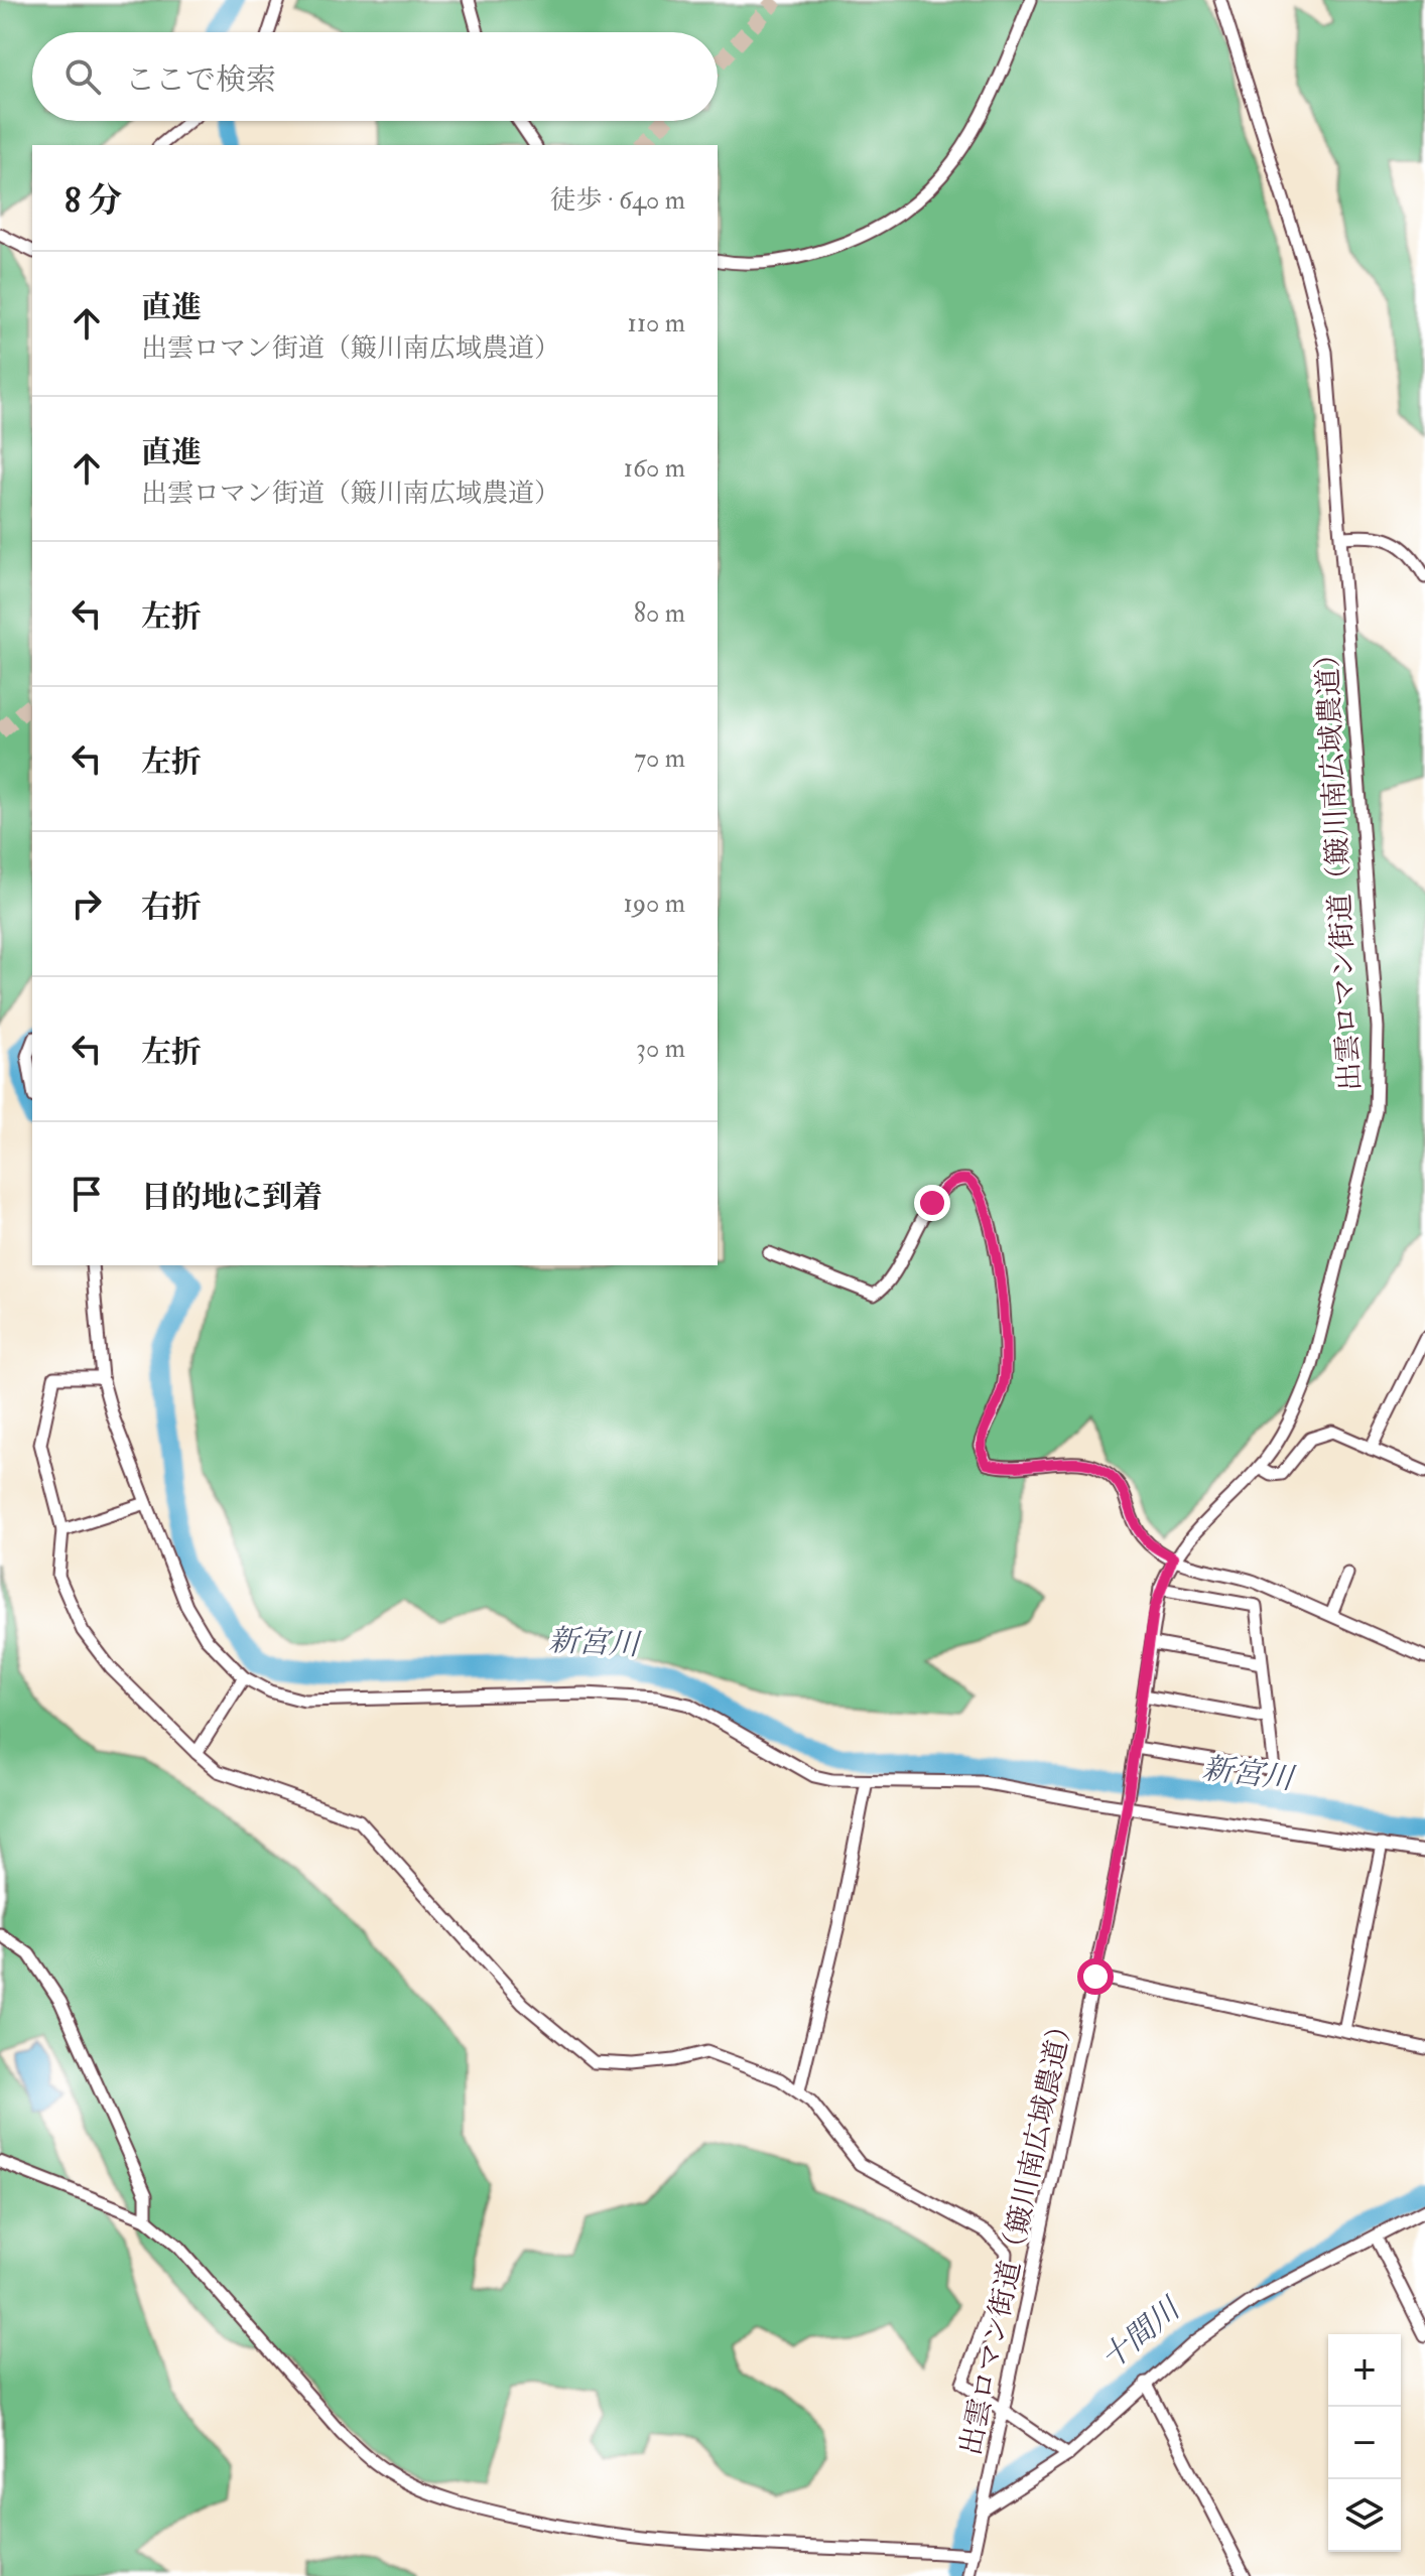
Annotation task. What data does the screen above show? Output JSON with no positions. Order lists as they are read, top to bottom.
{
  "streets": {
    "street": ["出雲ロマン街道（簸川南広域農道）"]
  },
  "water": ["新宮川", "十間川"],
  "page": {
    "search": "ここで検索",
    "heading": ["8 分", "徒歩 · 640 m"],
    "list": [
      ["直進", "出雲ロマン街道（簸川南広域農道）", "110 m"],
      ["直進", "出雲ロマン街道（簸川南広域農道）", "160 m"],
      ["左折", "80 m"],
      ["左折", "70 m"],
      ["右折", "190 m"],
      ["左折", "30 m"],
      "目的地に到着"
    ],
    "map_buttons": ["+", "−"]
  }
}
